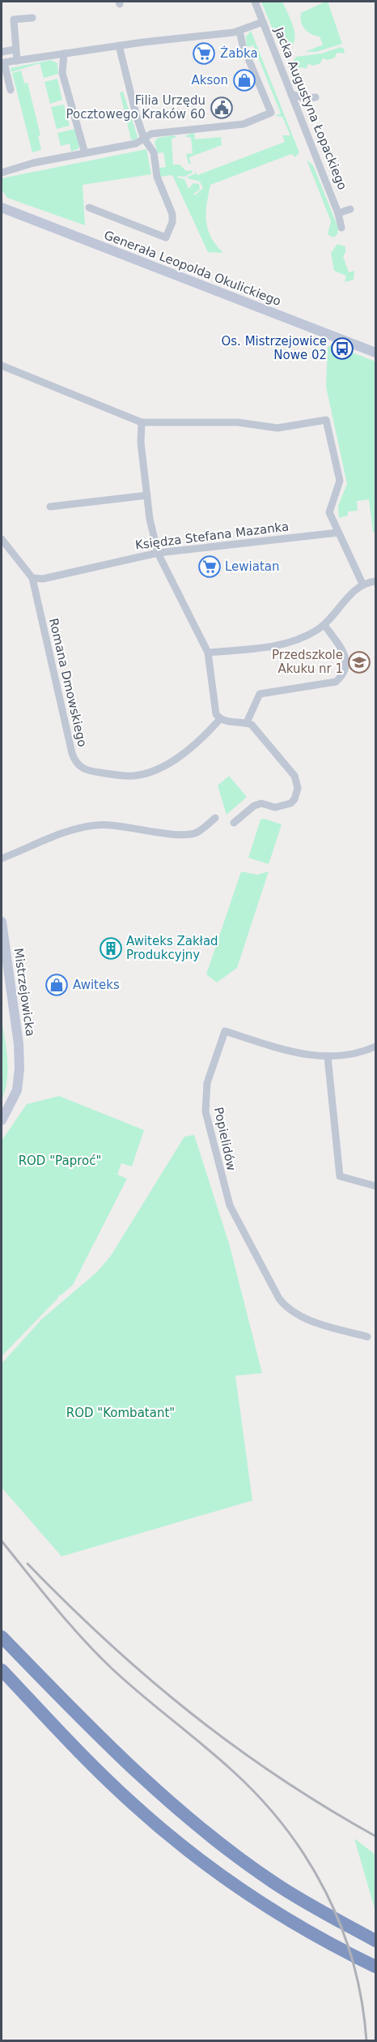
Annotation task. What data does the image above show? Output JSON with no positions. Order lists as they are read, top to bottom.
{
  "streets": {
    "main road": ["Generała Leopolda Okulickiego", "Mistrzejowicka"],
    "street": [
      "Jacka Augustyna Łopackiego",
      "Księdza Stefana Mazanka",
      "Romana Dmowskiego",
      "Popielidów"
    ]
  },
  "crossings": [
    ["Księdza Stefana Mazanka", "Romana Dmowskiego"]
  ],
  "parks": ["ROD \"Paproć\"", "ROD \"Kombatant\""],
  "places": {
    "supermarket": ["Żabka", "Lewiatan"],
    "shop": ["Akson", "Awiteks"],
    "public building": ["Filia Urzędu Pocztowego Kraków 60"],
    "bus stop": ["Os. Mistrzejowice Nowe 02"],
    "school or university": ["Przedszkole Akuku nr 1"],
    "building": ["Awiteks Zakład Produkcyjny"]
  }
}
